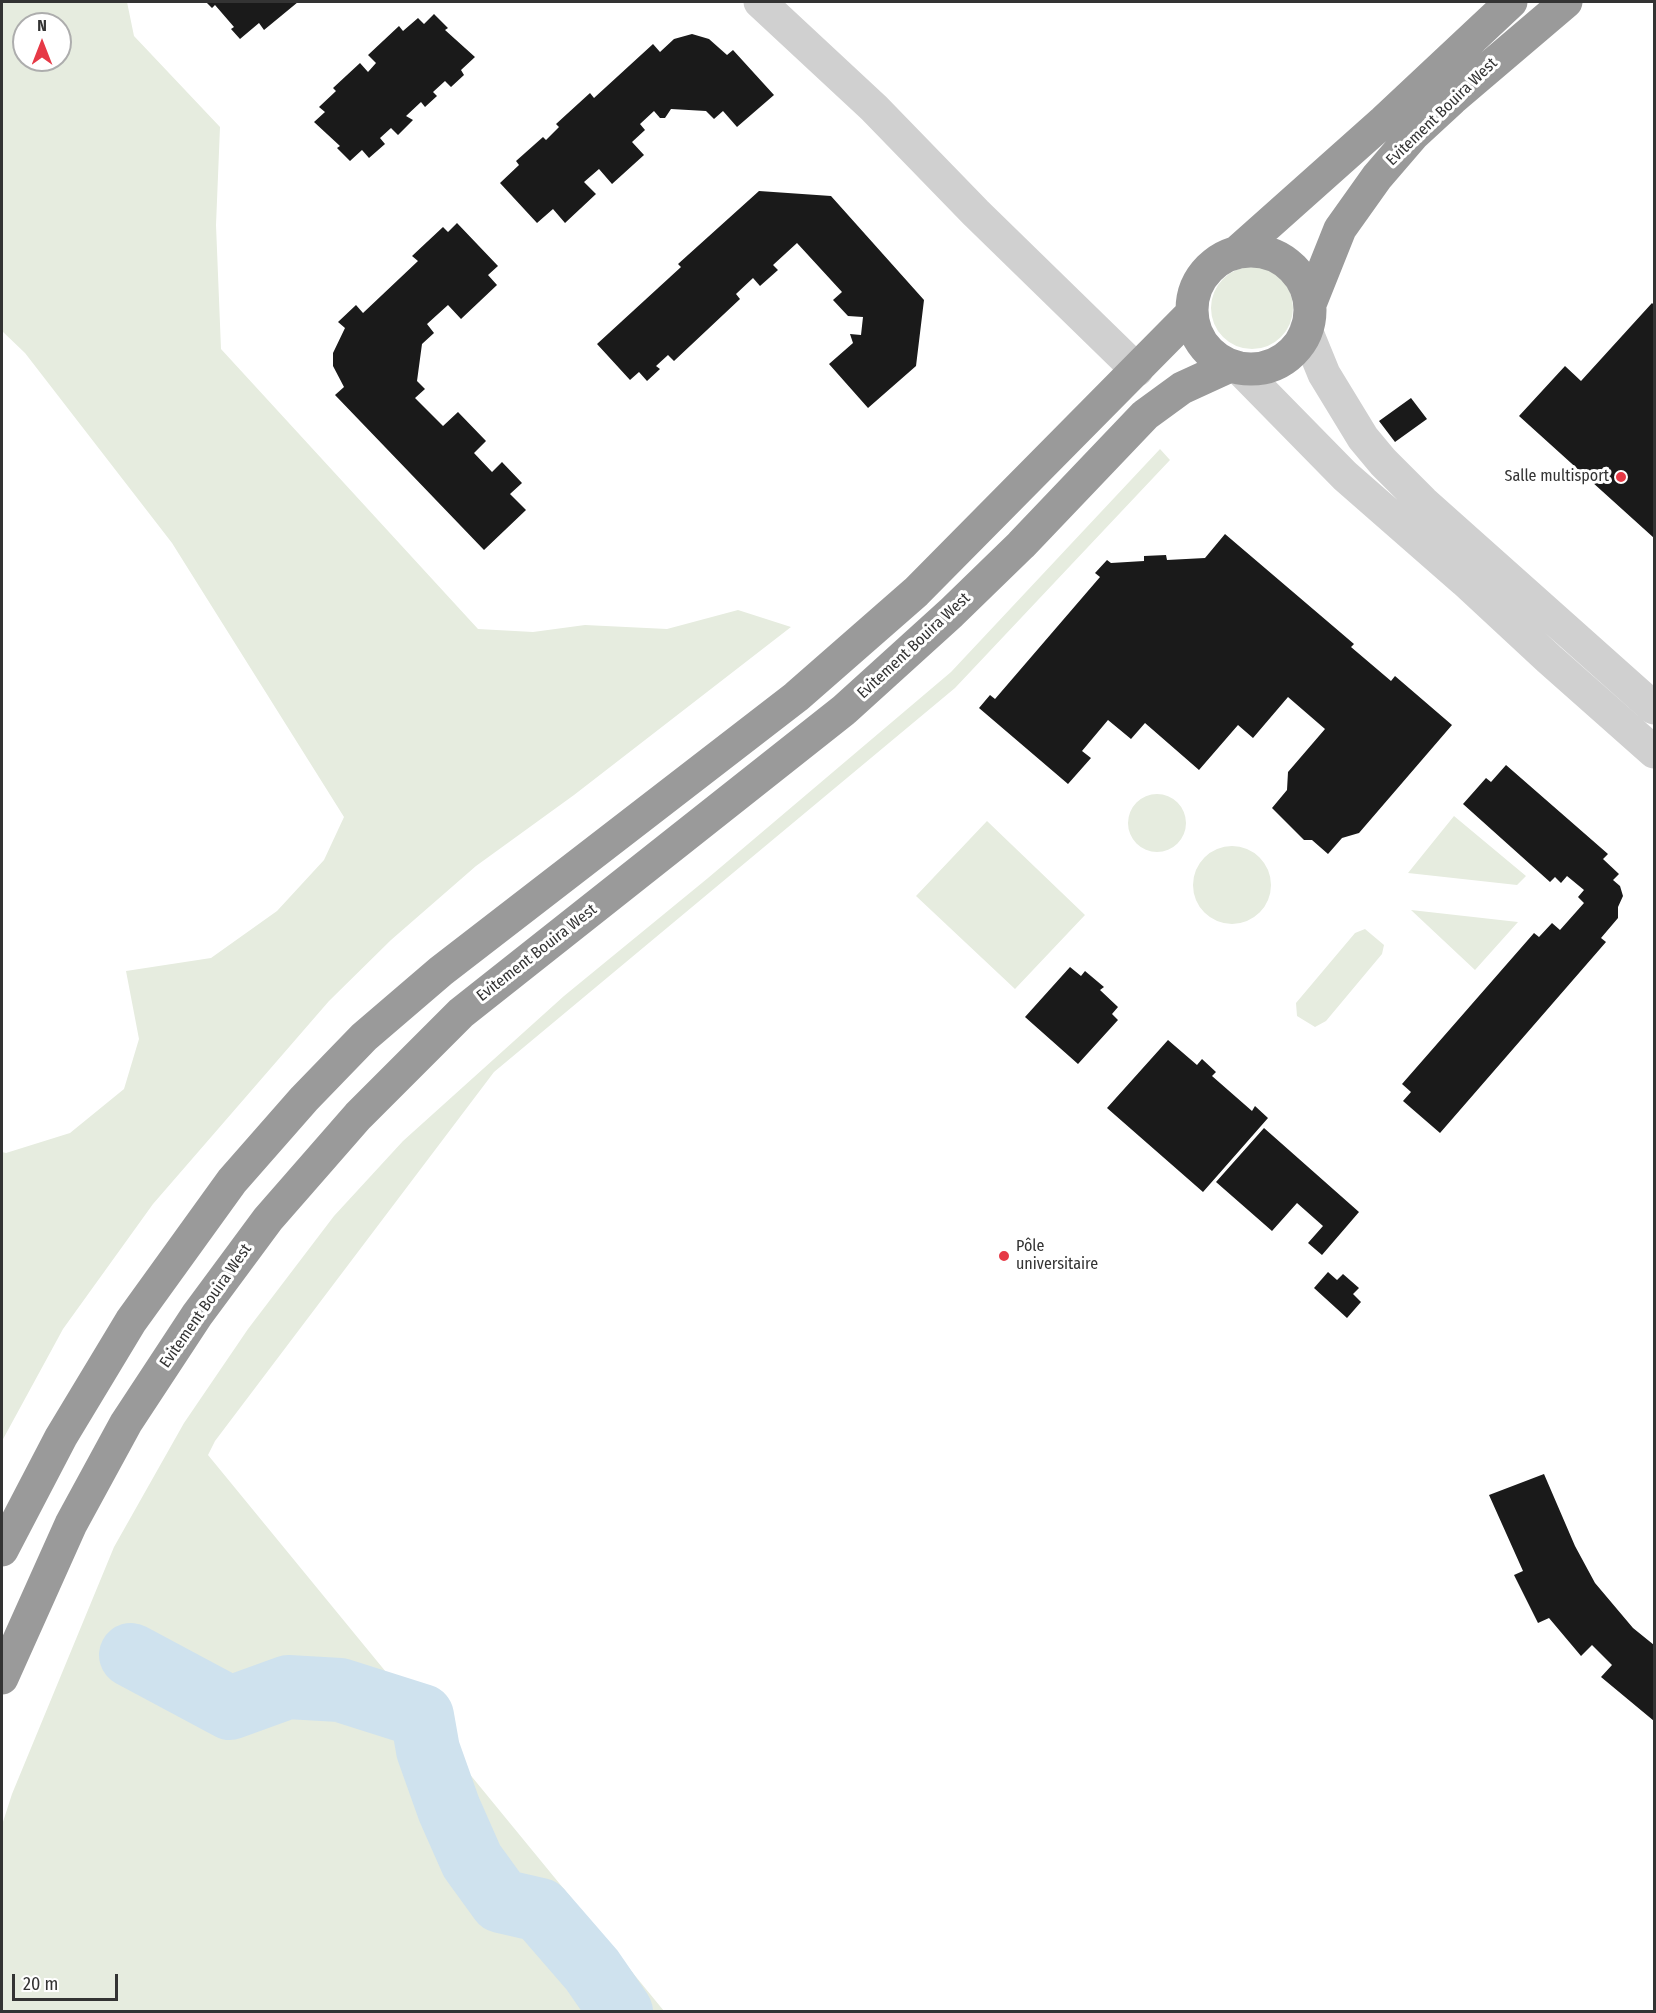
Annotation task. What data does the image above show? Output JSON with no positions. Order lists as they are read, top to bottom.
{
  "streets": {
    "highway": ["Evitement Bouira West"]
  },
  "places": ["Salle multisport", "Pôle universitaire"],
  "scale_bar": "20 m",
  "north": "top"
}
